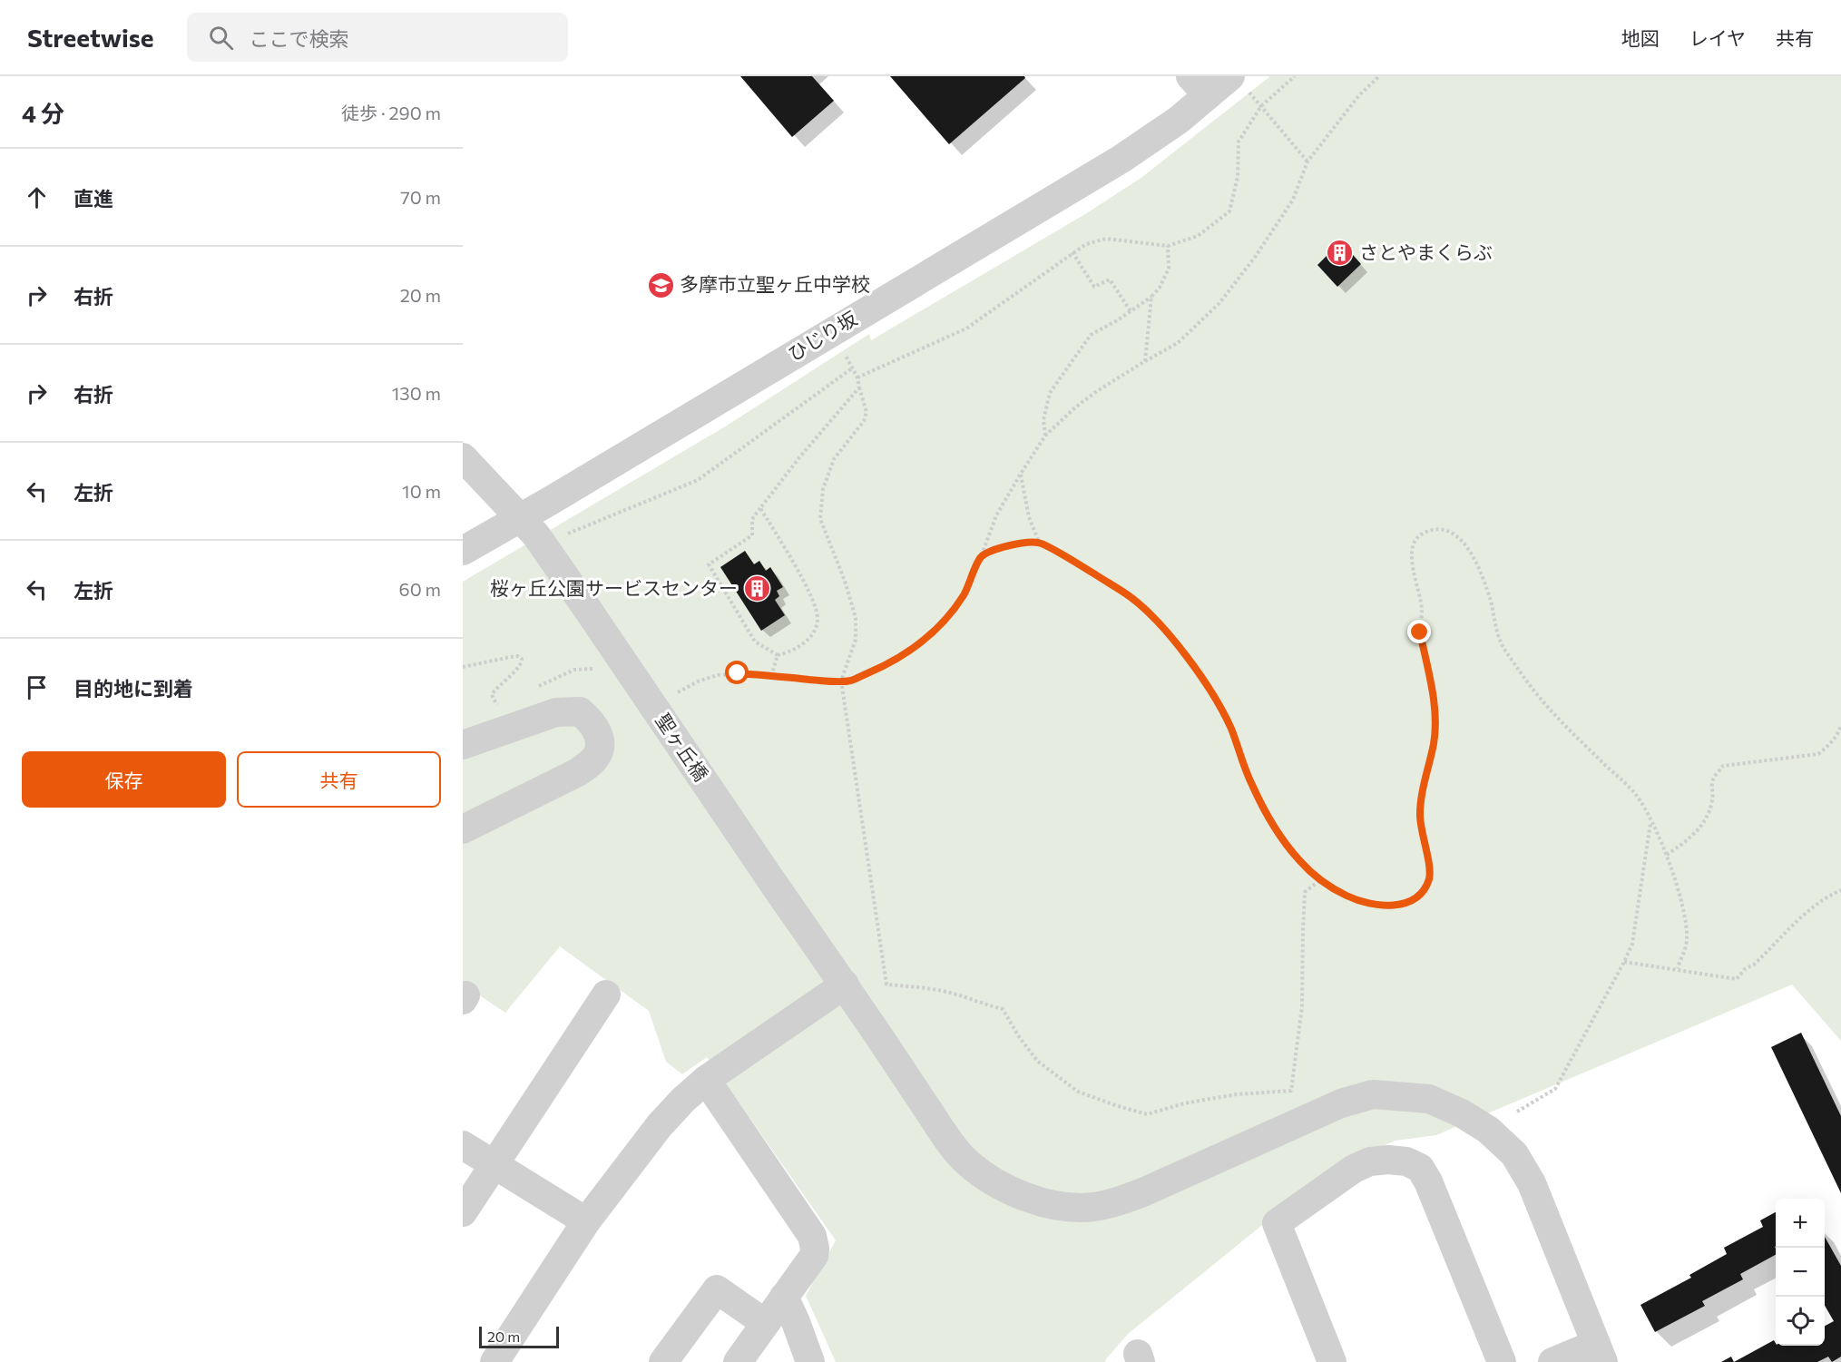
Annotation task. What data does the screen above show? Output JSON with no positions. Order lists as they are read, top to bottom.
{
  "streets": {
    "street": ["ひじり坂", "聖ヶ丘橋"]
  },
  "crossings": [
    ["ひじり坂", "聖ヶ丘橋"]
  ],
  "places": {
    "building": ["さとやまくらぶ", "桜ヶ丘公園サービスセンター"],
    "school or university": ["多摩市立聖ヶ丘中学校"]
  },
  "scale_bar": "20 m",
  "page": {
    "header": "Streetwise",
    "search": "ここで検索",
    "nav": ["地図", "レイヤ", "共有"],
    "heading": ["4 分", "徒歩 · 290 m"],
    "list": [
      ["直進", "70 m"],
      ["右折", "20 m"],
      ["右折", "130 m"],
      ["左折", "10 m"],
      ["左折", "60 m"],
      "目的地に到着"
    ],
    "buttons": ["保存", "共有"],
    "map_buttons": ["+", "−"],
    "scale": "20 m"
  }
}
